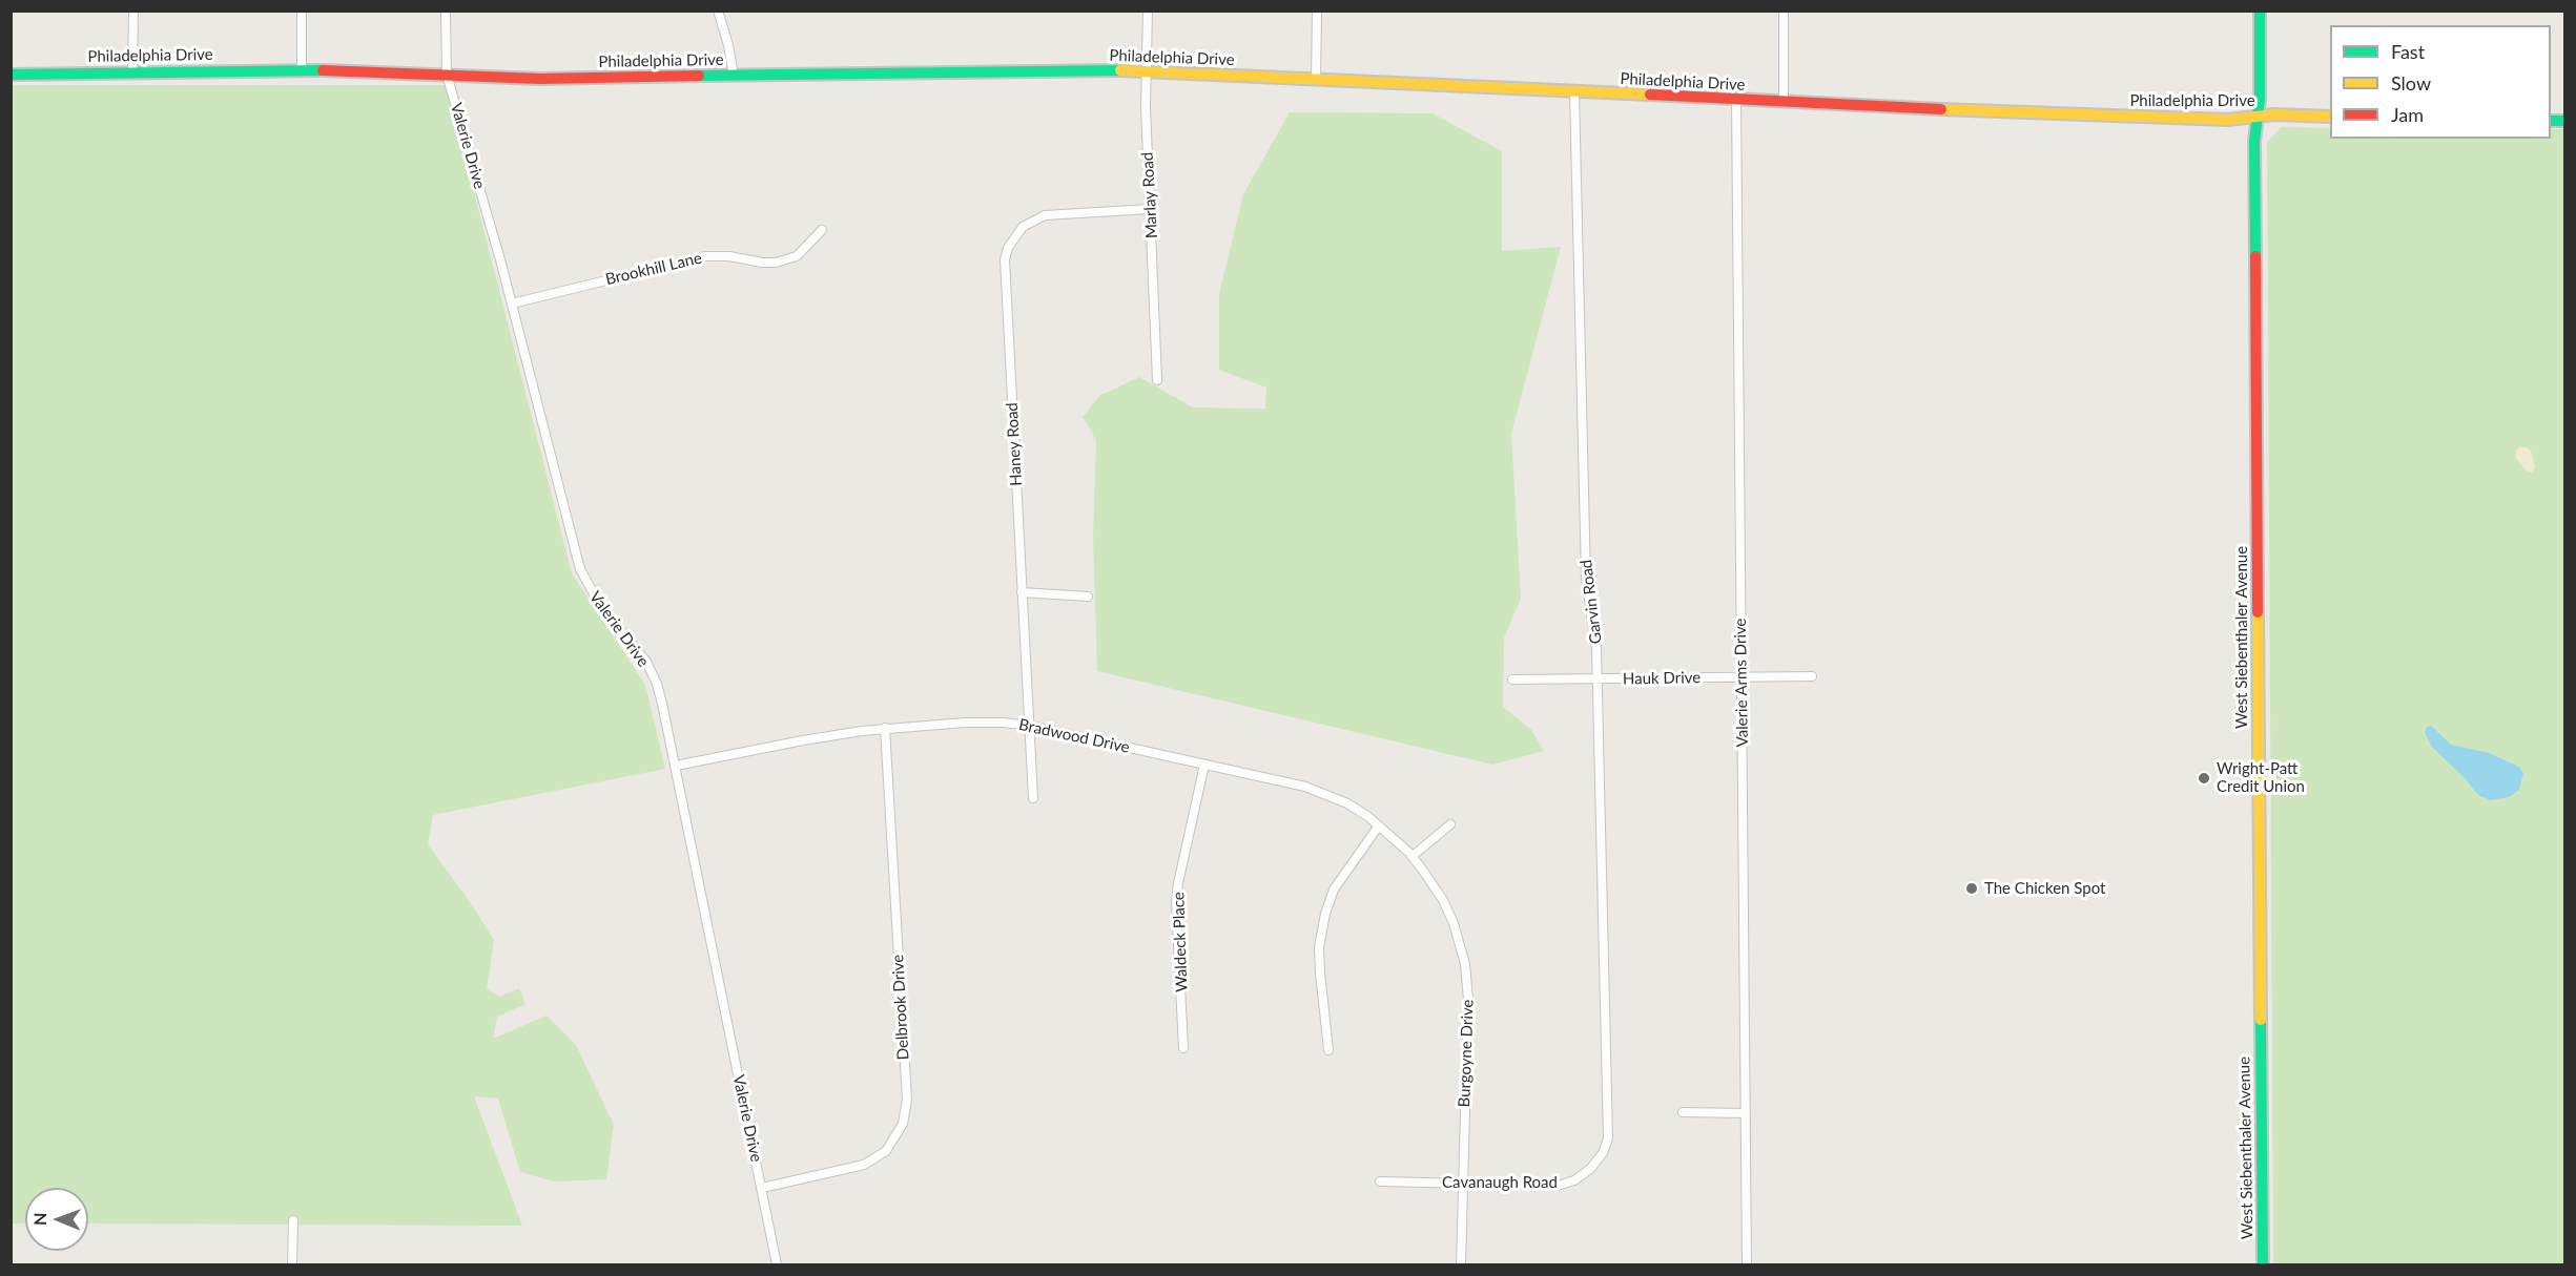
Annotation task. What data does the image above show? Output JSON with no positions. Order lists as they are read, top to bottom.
{
  "streets": {
    "main road": ["Philadelphia Drive", "West Siebenthaler Avenue"],
    "street": [
      "Valerie Drive",
      "Marlay Road",
      "Brookhill Lane",
      "Haney Road",
      "Garvin Road",
      "Hauk Drive",
      "Valerie Arms Drive",
      "Bradwood Drive",
      "Waldeck Place",
      "Delbrook Drive",
      "Burgoyne Drive",
      "Cavanaugh Road"
    ]
  },
  "crossings": [
    ["Philadelphia Drive", "Valerie Drive"],
    ["Philadelphia Drive", "Marlay Road"],
    ["Philadelphia Drive", "Garvin Road"],
    ["Philadelphia Drive", "West Siebenthaler Avenue"],
    ["Philadelphia Drive", "Valerie Arms Drive"],
    ["Valerie Drive", "Brookhill Lane"],
    ["Valerie Drive", "Bradwood Drive"],
    ["Valerie Drive", "Delbrook Drive"],
    ["Marlay Road", "Haney Road"],
    ["Haney Road", "Bradwood Drive"],
    ["Garvin Road", "Hauk Drive"],
    ["Garvin Road", "Cavanaugh Road"],
    ["Hauk Drive", "Valerie Arms Drive"],
    ["Bradwood Drive", "Waldeck Place"],
    ["Bradwood Drive", "Delbrook Drive"],
    ["Bradwood Drive", "Burgoyne Drive"],
    ["Burgoyne Drive", "Cavanaugh Road"]
  ],
  "places": ["Wright-Patt Credit Union", "The Chicken Spot"],
  "legend": ["Fast", "Slow", "Jam"],
  "north": "left"
}
